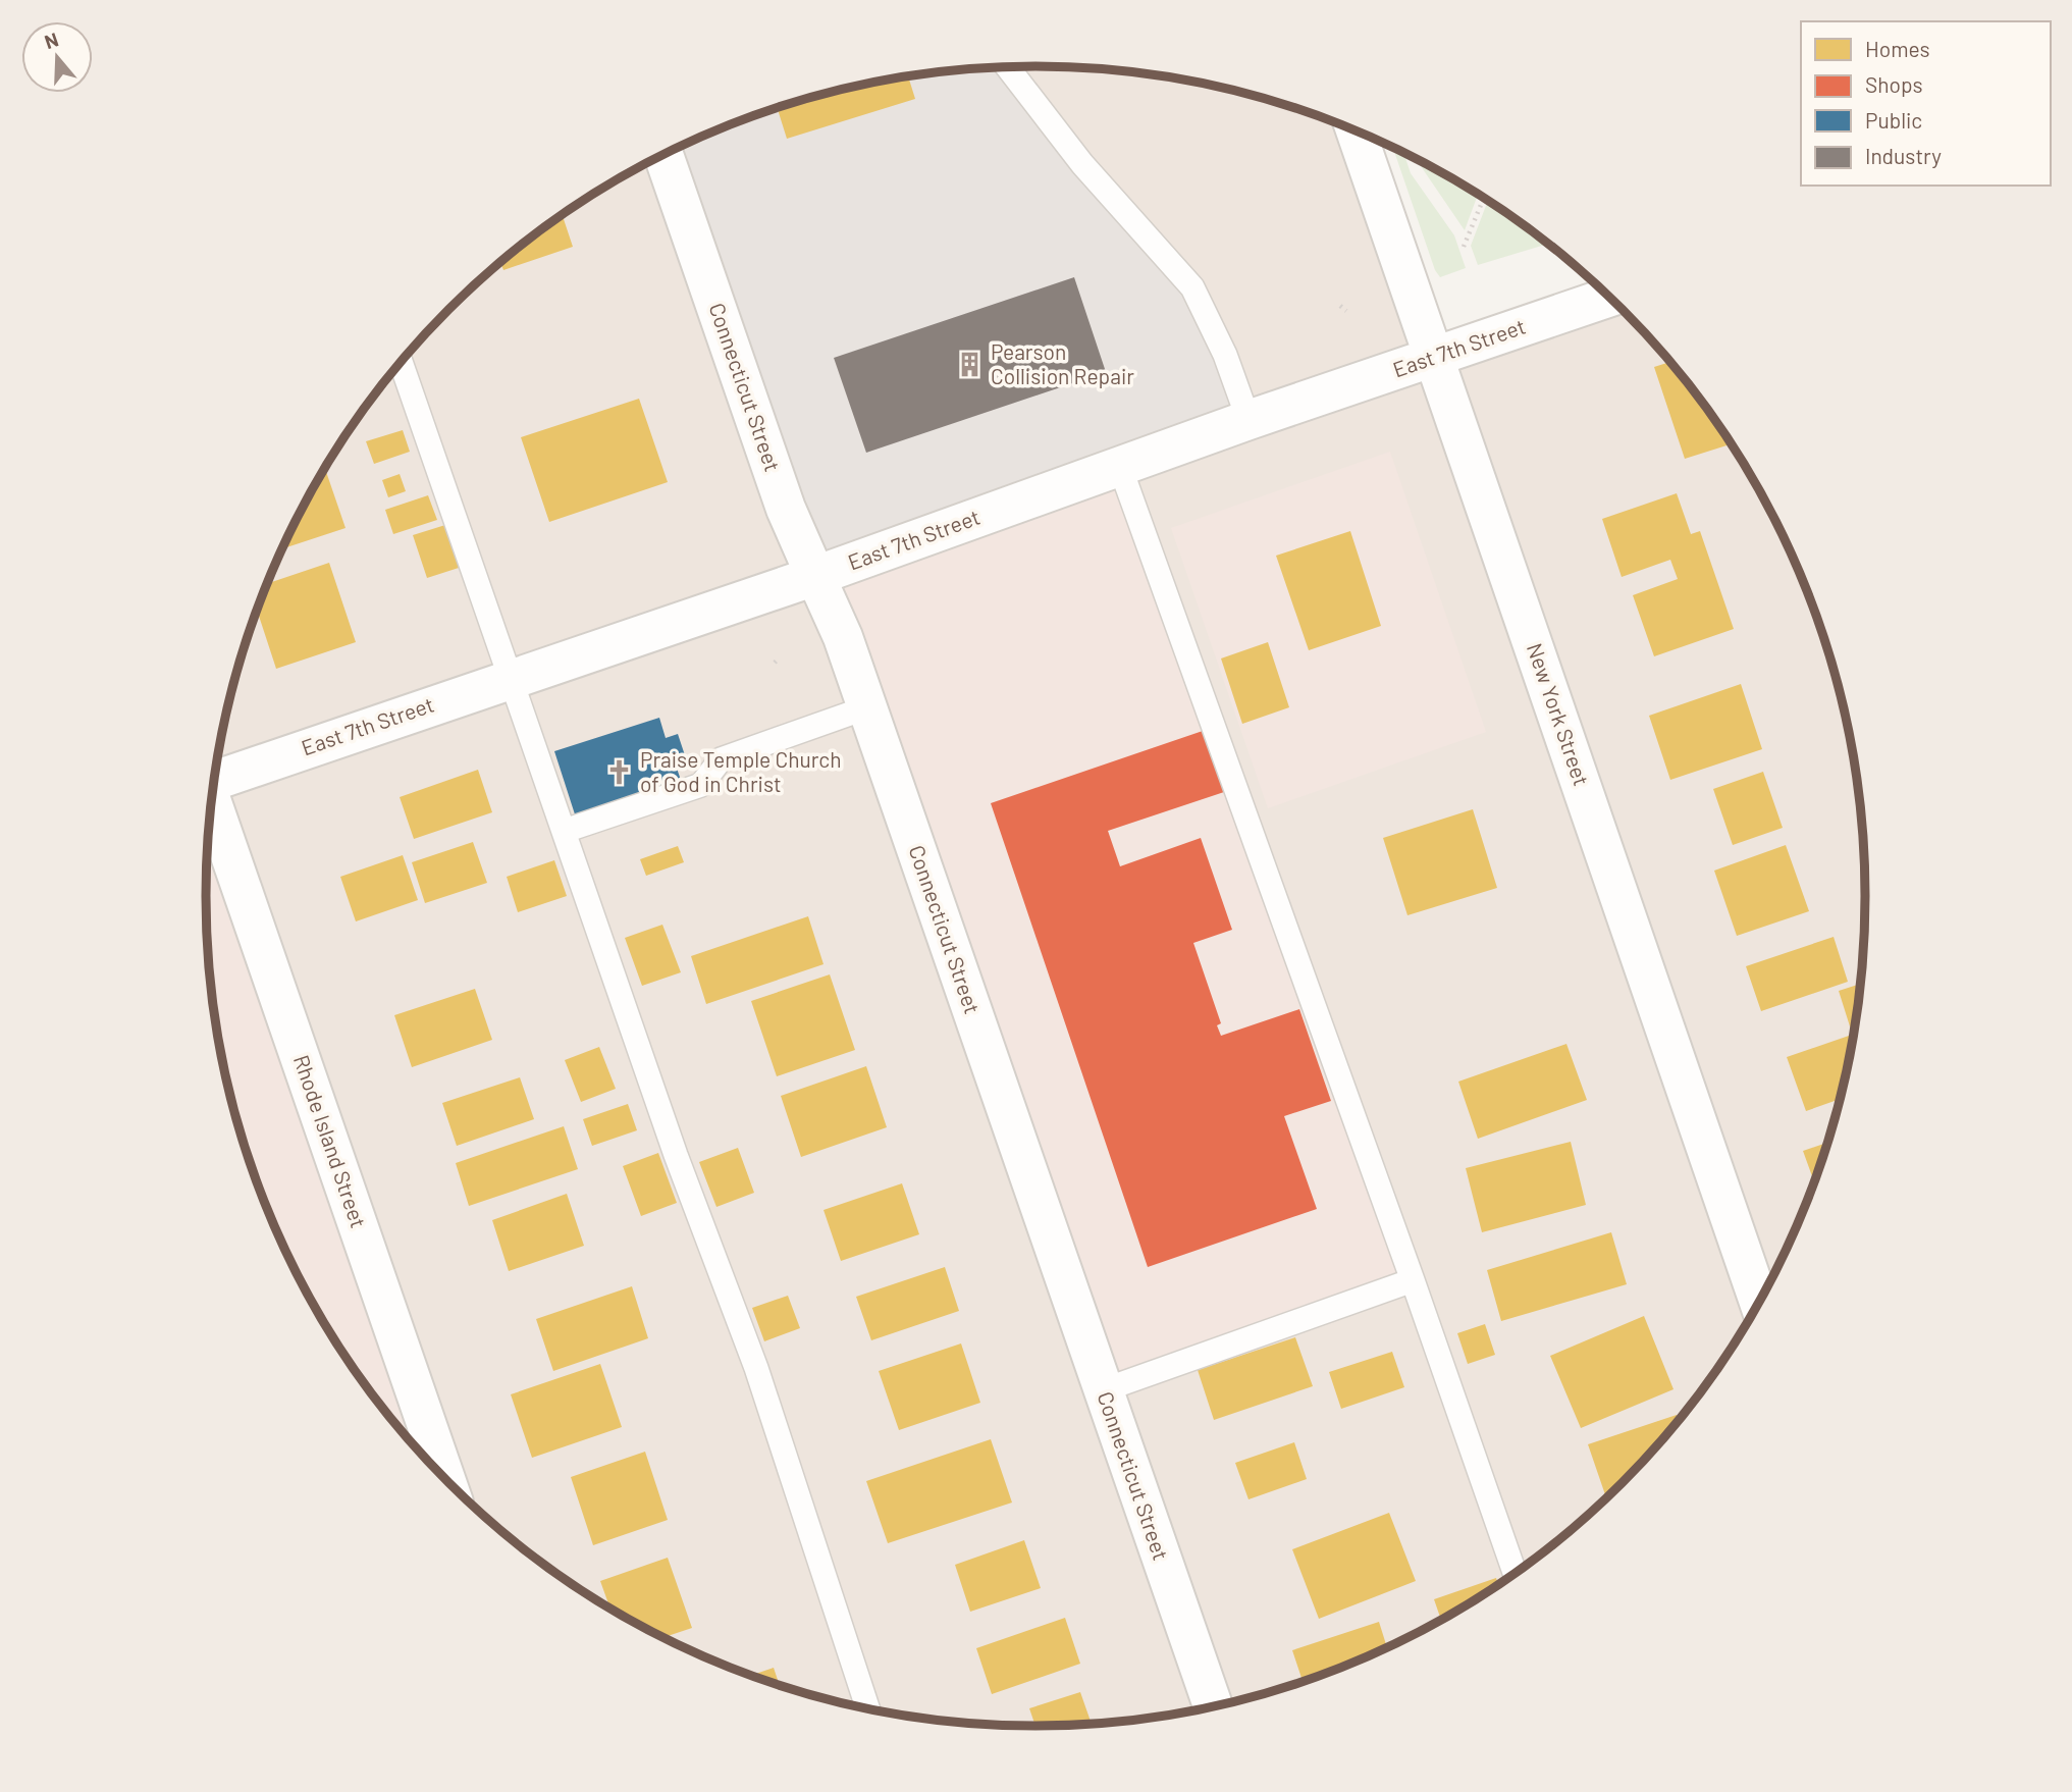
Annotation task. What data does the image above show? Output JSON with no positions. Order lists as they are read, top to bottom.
{
  "streets": {
    "street": [
      "East 7th Street",
      "Connecticut Street",
      "New York Street",
      "Rhode Island Street"
    ]
  },
  "crossings": [
    ["East 7th Street", "Connecticut Street"],
    ["East 7th Street", "New York Street"]
  ],
  "places": {
    "building": ["Pearson Collision Repair"],
    "church": ["Praise Temple Church of God in Christ"]
  },
  "legend": [
    "Homes",
    "Shops",
    "Public",
    "Industry"
  ],
  "north": "top"
}
